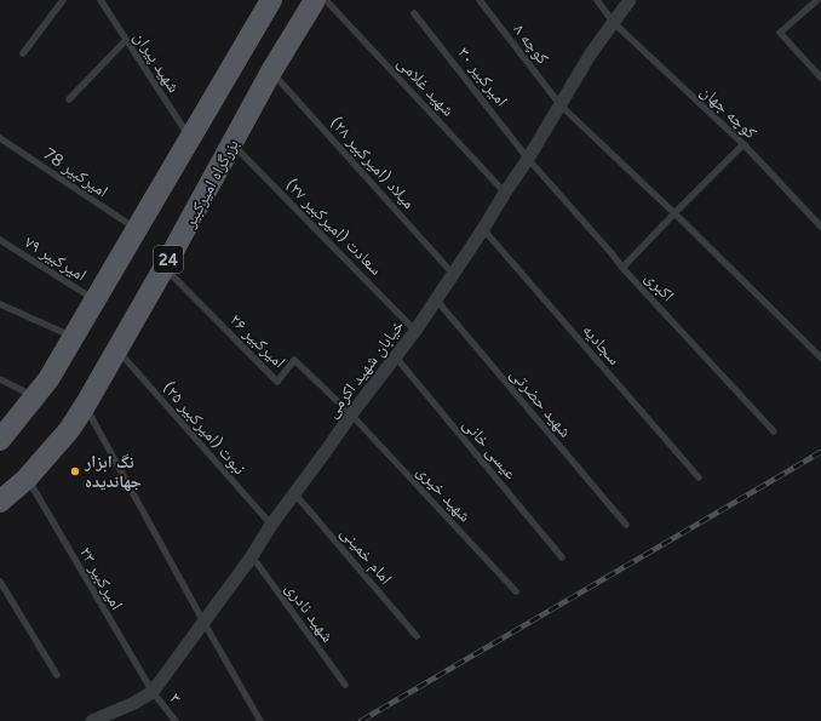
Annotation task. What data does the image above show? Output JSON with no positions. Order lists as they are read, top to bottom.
{
  "streets": {
    "main road": ["بزرگراه امیرکبیر", "24"],
    "street": ["خیابان شهید اکرمی"],
    "lane": [
      "کوچه ۸",
      "شهید پیران",
      "امیرکبیر ۳۰",
      "شهید غلامی",
      "کوچه جهان",
      "میلاد (امیرکبیر ۲۸)",
      "امیرکبیر 78",
      "سعادت (امیرکبیر ۲۷)",
      "امیرکبیر ۷۹",
      "اکبری",
      "امیرکبیر ۲۶",
      "سجادیه",
      "شهید حضرتی",
      "نبوت (امیرکبیر ۲۵)",
      "عیسی خانی",
      "شهید خیری",
      "امام خمینی",
      "امیرکبیر ۲۳",
      "شهید نادری",
      "۳"
    ]
  },
  "crossings": [
    ["کوچه ۸", "خیابان شهید اکرمی"],
    ["شهید پیران", "24"],
    ["امیرکبیر ۳۰", "اکبری"],
    ["امیرکبیر ۳۰", "خیابان شهید اکرمی"],
    ["شهید غلامی", "خیابان شهید اکرمی"],
    ["کوچه جهان", "خیابان شهید اکرمی"],
    ["میلاد (امیرکبیر ۲۸)", "بزرگراه امیرکبیر"],
    ["میلاد (امیرکبیر ۲۸)", "خیابان شهید اکرمی"],
    ["امیرکبیر 78", "24"],
    ["بزرگراه امیرکبیر", "سعادت (امیرکبیر ۲۷)"],
    ["بزرگراه امیرکبیر", "امیرکبیر ۲۶"],
    ["بزرگراه امیرکبیر", "نبوت (امیرکبیر ۲۵)"],
    ["بزرگراه امیرکبیر", "امیرکبیر ۲۳"],
    ["سعادت (امیرکبیر ۲۷)", "خیابان شهید اکرمی"],
    ["امیرکبیر ۷۹", "24"],
    ["اکبری", "خیابان شهید اکرمی"],
    ["امیرکبیر ۲۶", "خیابان شهید اکرمی"],
    ["امیرکبیر ۲۶", "شهید خیری"],
    ["سجادیه", "خیابان شهید اکرمی"],
    ["خیابان شهید اکرمی", "شهید حضرتی"],
    ["خیابان شهید اکرمی", "نبوت (امیرکبیر ۲۵)"],
    ["خیابان شهید اکرمی", "عیسی خانی"],
    ["خیابان شهید اکرمی", "شهید خیری"],
    ["خیابان شهید اکرمی", "امام خمینی"],
    ["خیابان شهید اکرمی", "امیرکبیر ۲۳"],
    ["خیابان شهید اکرمی", "شهید نادری"],
    ["خیابان شهید اکرمی", "۳"],
    ["امیرکبیر ۲۳", "۳"]
  ],
  "places": ["نگ ابزار جهاندیده"]
}
